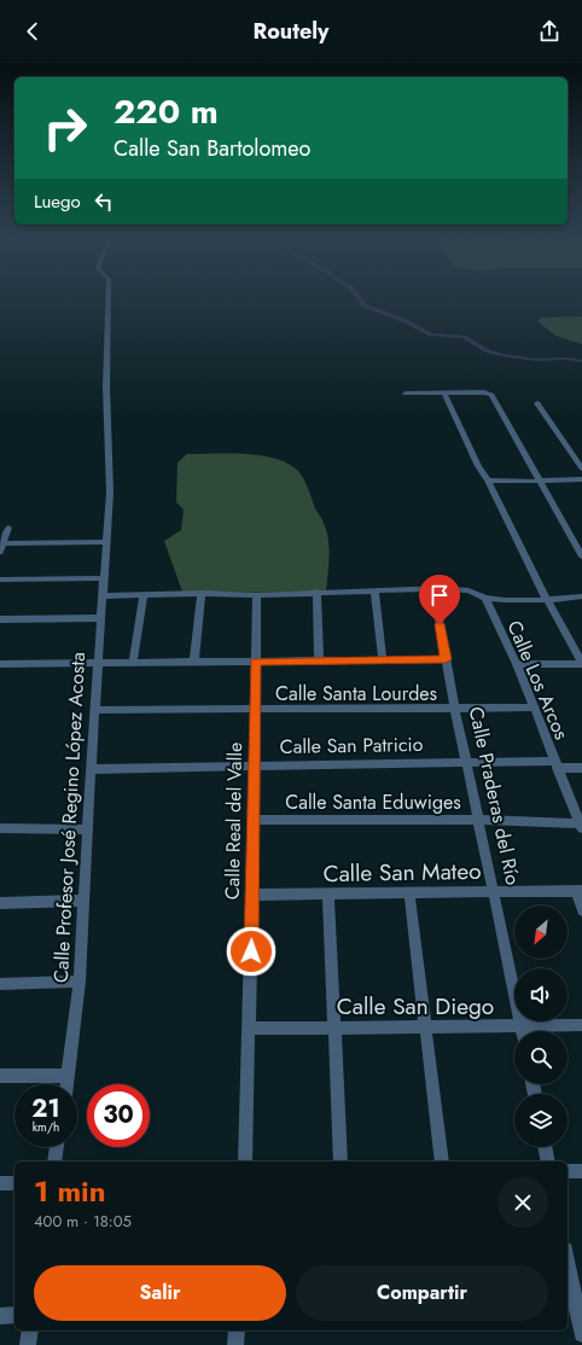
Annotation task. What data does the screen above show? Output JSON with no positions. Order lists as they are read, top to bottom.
{
  "streets": {
    "street": [
      "Calle Los Arcos",
      "Calle Santa Lourdes",
      "Calle San Patricio",
      "Calle Praderas del Río",
      "Calle Santa Eduwiges",
      "Calle Profesor José Regino López Acosta",
      "Calle Real del Valle",
      "Calle San Mateo",
      "Calle San Diego"
    ]
  },
  "crossings": [
    ["Calle Los Arcos", "Calle Santa Lourdes"],
    ["Calle Los Arcos", "Calle San Patricio"],
    ["Calle Los Arcos", "Calle Santa Eduwiges"],
    ["Calle Santa Lourdes", "Calle Praderas del Río"],
    ["Calle Santa Lourdes", "Calle Profesor José Regino López Acosta"],
    ["Calle Santa Lourdes", "Calle Real del Valle"],
    ["Calle San Patricio", "Calle Praderas del Río"],
    ["Calle San Patricio", "Calle Profesor José Regino López Acosta"],
    ["Calle San Patricio", "Calle Real del Valle"],
    ["Calle Praderas del Río", "Calle Santa Eduwiges"],
    ["Calle Praderas del Río", "Calle San Mateo"],
    ["Calle Santa Eduwiges", "Calle Real del Valle"],
    ["Calle Real del Valle", "Calle San Mateo"],
    ["Calle Real del Valle", "Calle San Diego"]
  ],
  "north": "bottom left",
  "page": {
    "header": "Routely",
    "turn": ["220 m", "Calle San Bartolomeo"],
    "then": "Luego",
    "speed": "21 km/h",
    "limit": "30",
    "heading": ["1 min", "400 m · 18:05"],
    "buttons": ["Salir", "Compartir"]
  }
}
